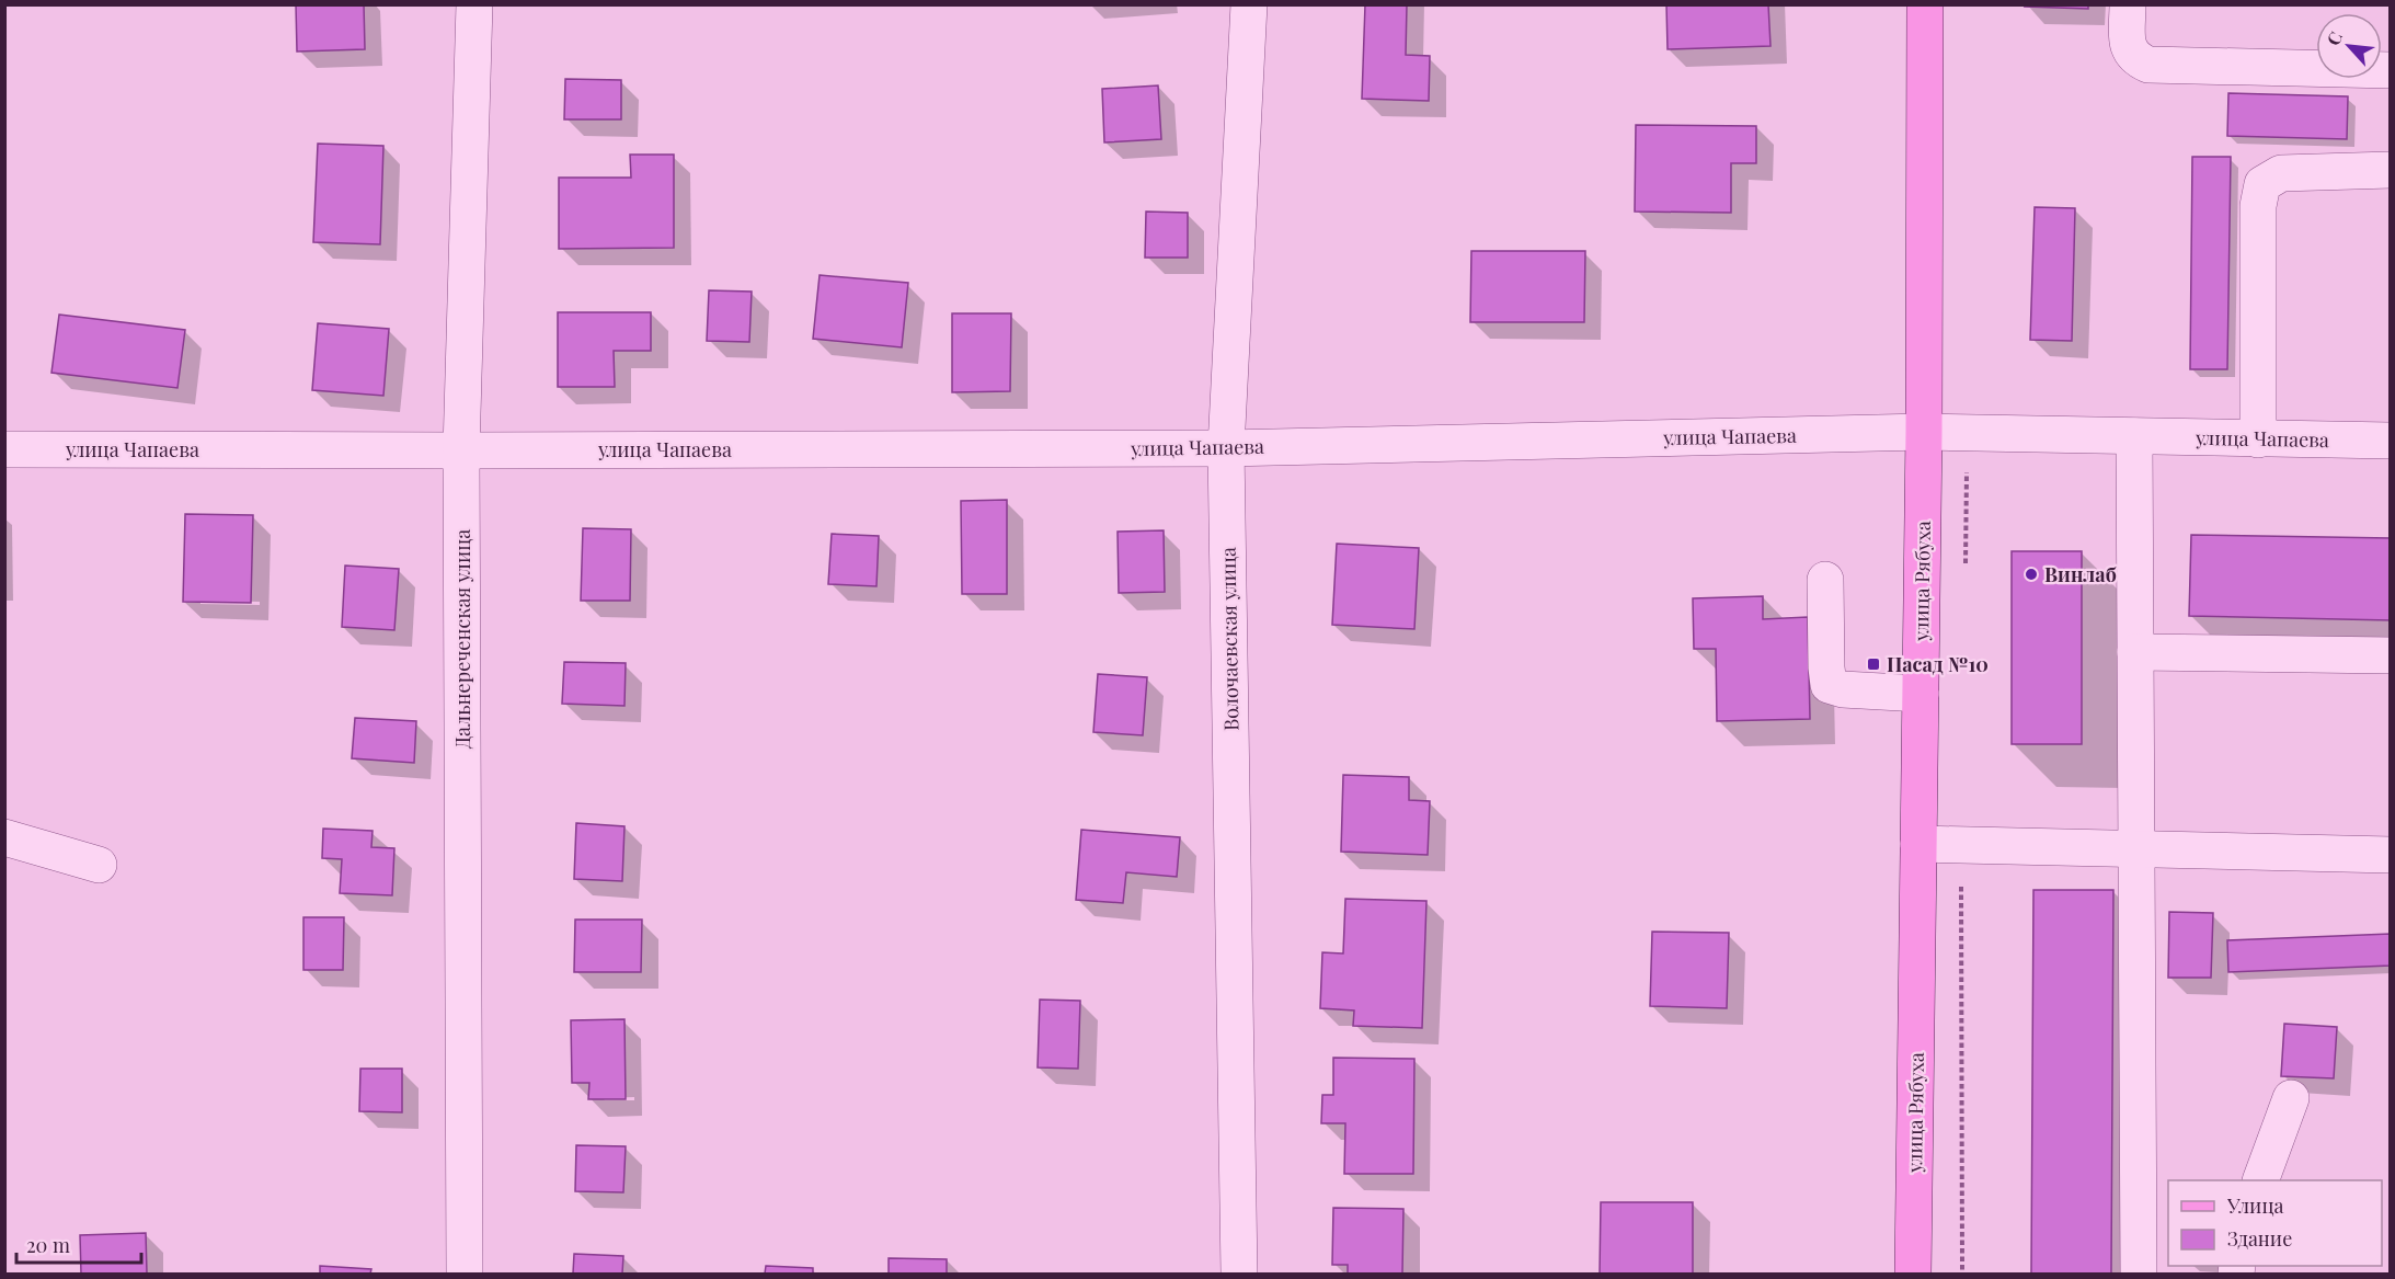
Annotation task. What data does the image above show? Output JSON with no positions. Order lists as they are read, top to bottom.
{
  "streets": {
    "main road": ["улица Рябуха"],
    "street": ["улица Чапаева", "Дальнереченская улица", "Волочаевская улица"]
  },
  "crossings": [
    ["улица Чапаева", "улица Рябуха"],
    ["улица Чапаева", "Дальнереченская улица"],
    ["улица Чапаева", "Волочаевская улица"]
  ],
  "places": {
    "other": ["Винлаб"],
    "transit": ["Пасад №10"]
  },
  "legend": ["Улица", "Здание"],
  "scale_bar": "20 m",
  "north": "top left"
}
